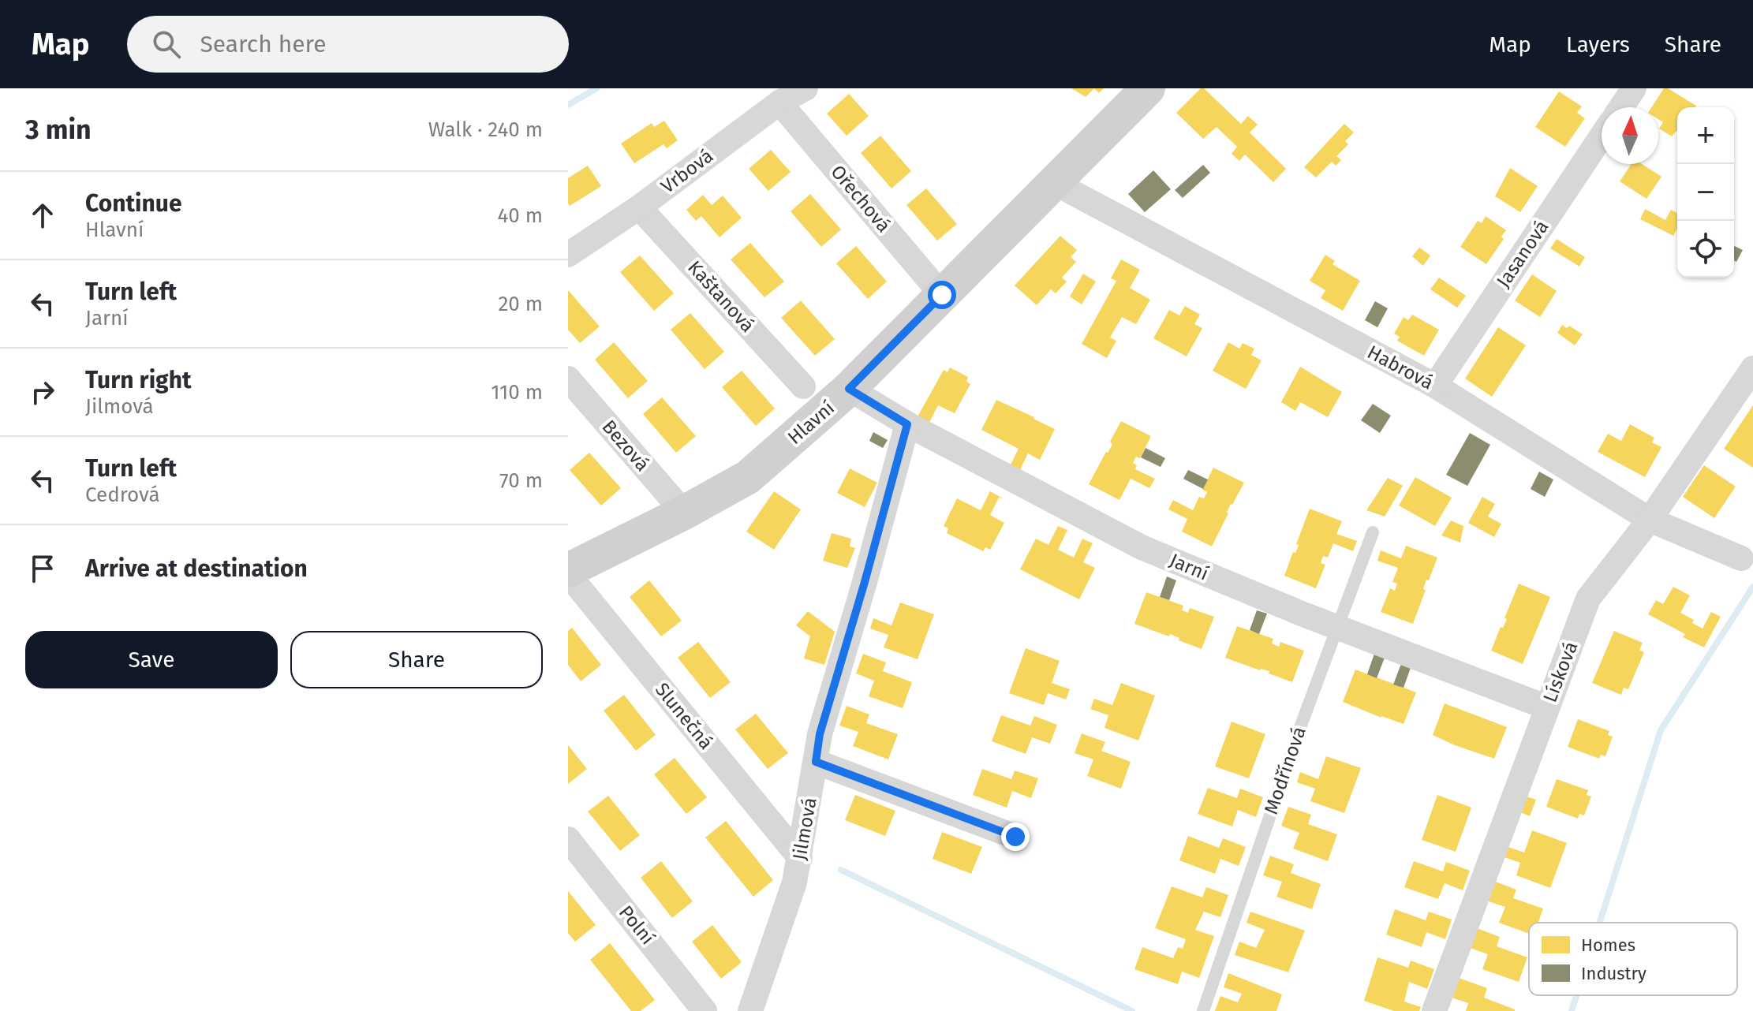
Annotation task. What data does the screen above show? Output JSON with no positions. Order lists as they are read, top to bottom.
{
  "streets": {
    "street": [
      "Vrbová",
      "Ořechová",
      "Jasanová",
      "Kaštanová",
      "Habrová",
      "Hlavní",
      "Bezová",
      "Jarní",
      "Lísková",
      "Slunečná",
      "Jilmová",
      "Polní"
    ],
    "lane": ["Modřínová"]
  },
  "crossings": [
    ["Vrbová", "Ořechová"],
    ["Vrbová", "Kaštanová"],
    ["Ořechová", "Hlavní"],
    ["Jasanová", "Habrová"],
    ["Habrová", "Hlavní"],
    ["Habrová", "Lísková"],
    ["Hlavní", "Bezová"],
    ["Hlavní", "Jarní"],
    ["Hlavní", "Slunečná"],
    ["Jarní", "Lísková"],
    ["Jarní", "Modřínová"],
    ["Jarní", "Jilmová"],
    ["Slunečná", "Jilmová"]
  ],
  "legend": ["Homes", "Industry"],
  "north": "top",
  "page": {
    "header": "Map",
    "search": "Search here",
    "nav": ["Map", "Layers", "Share"],
    "heading": ["3 min", "Walk · 240 m"],
    "map_buttons": ["+", "−"],
    "list": [
      ["Continue", "Hlavní", "40 m"],
      ["Turn left", "Jarní", "20 m"],
      ["Turn right", "Jilmová", "110 m"],
      ["Turn left", "Cedrová", "70 m"],
      "Arrive at destination"
    ],
    "buttons": ["Save", "Share"]
  }
}
